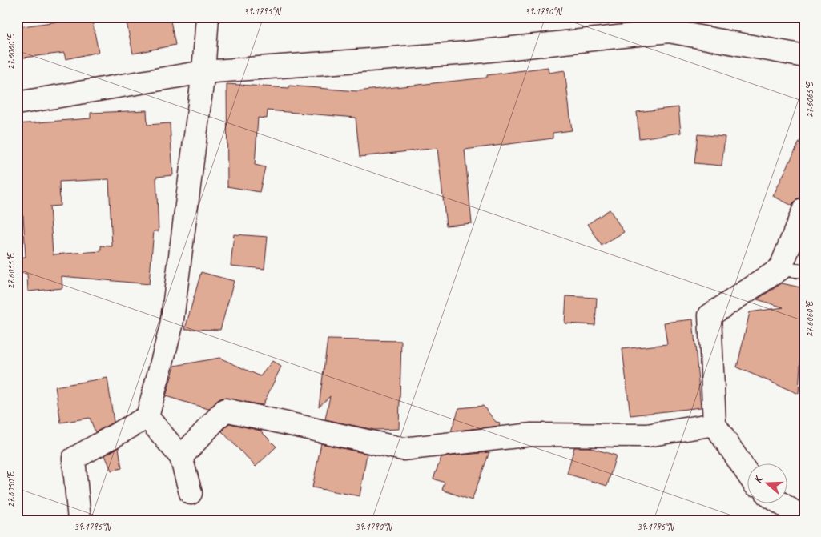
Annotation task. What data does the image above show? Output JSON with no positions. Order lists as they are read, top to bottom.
{
  "north": "left",
  "coordinates": [
    "39.1795°N",
    "39.1790°N",
    "27.6060°E",
    "27.6065°E",
    "27.6055°E",
    "27.6050°E",
    "39.1785°N"
  ]
}
